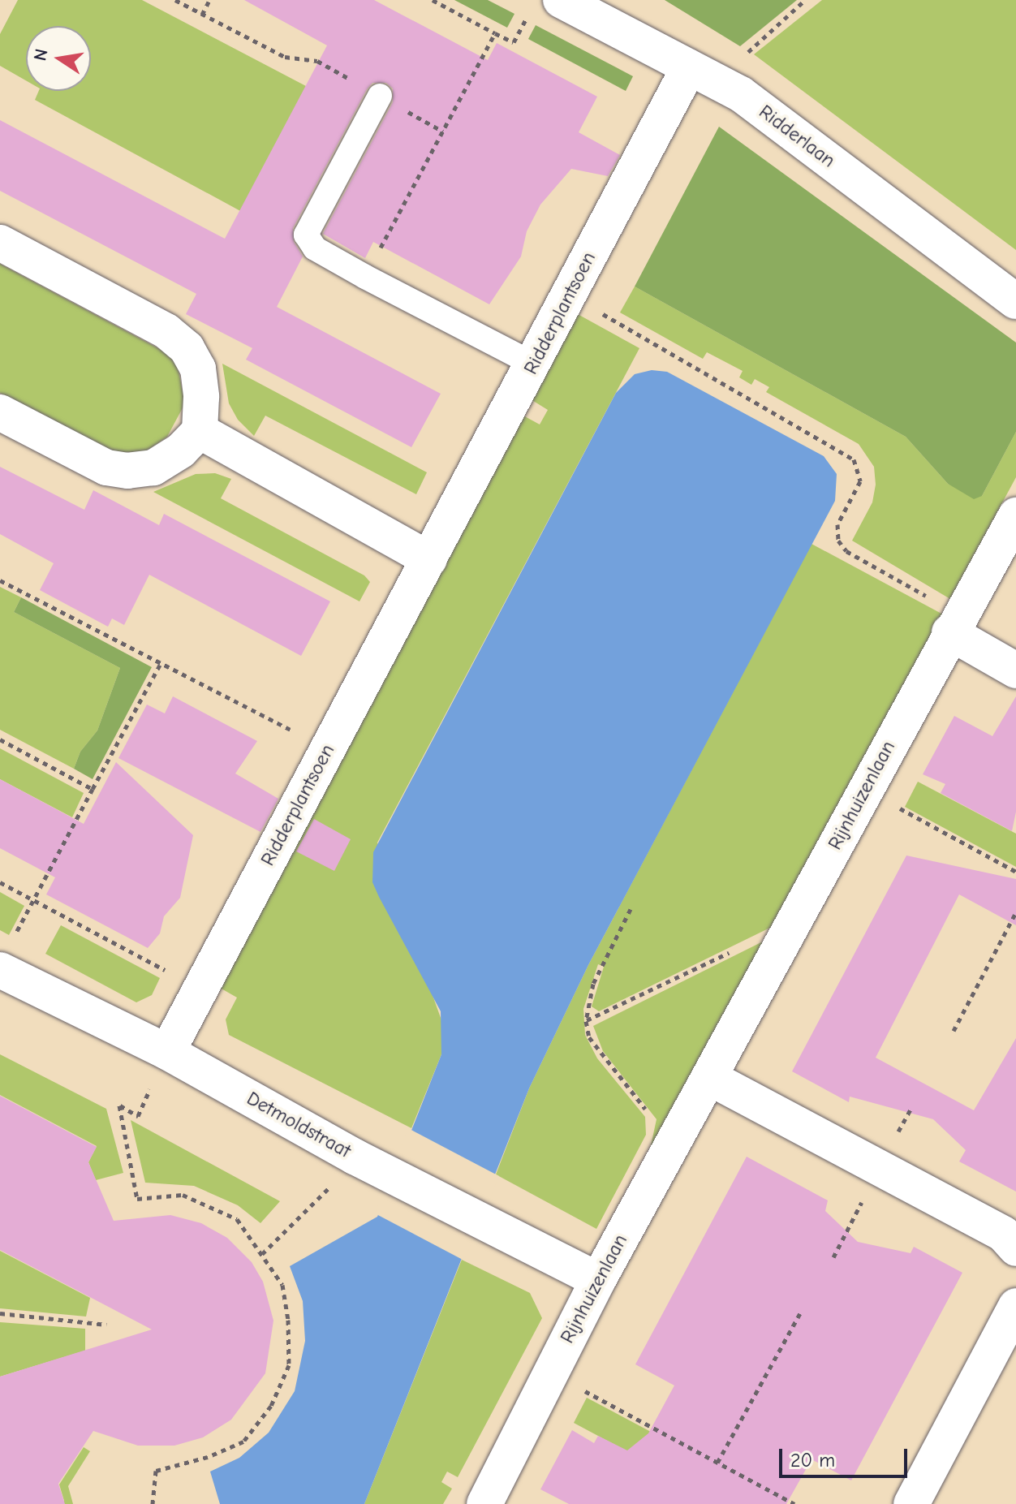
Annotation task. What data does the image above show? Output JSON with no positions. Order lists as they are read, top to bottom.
{
  "streets": {
    "street": [
      "Ridderlaan",
      "Ridderplantsoen",
      "Rijnhuizenlaan",
      "Detmoldstraat"
    ]
  },
  "crossings": [
    ["Ridderlaan", "Ridderplantsoen"],
    ["Ridderplantsoen", "Detmoldstraat"],
    ["Rijnhuizenlaan", "Detmoldstraat"]
  ],
  "scale_bar": "20 m",
  "north": "left"
}
